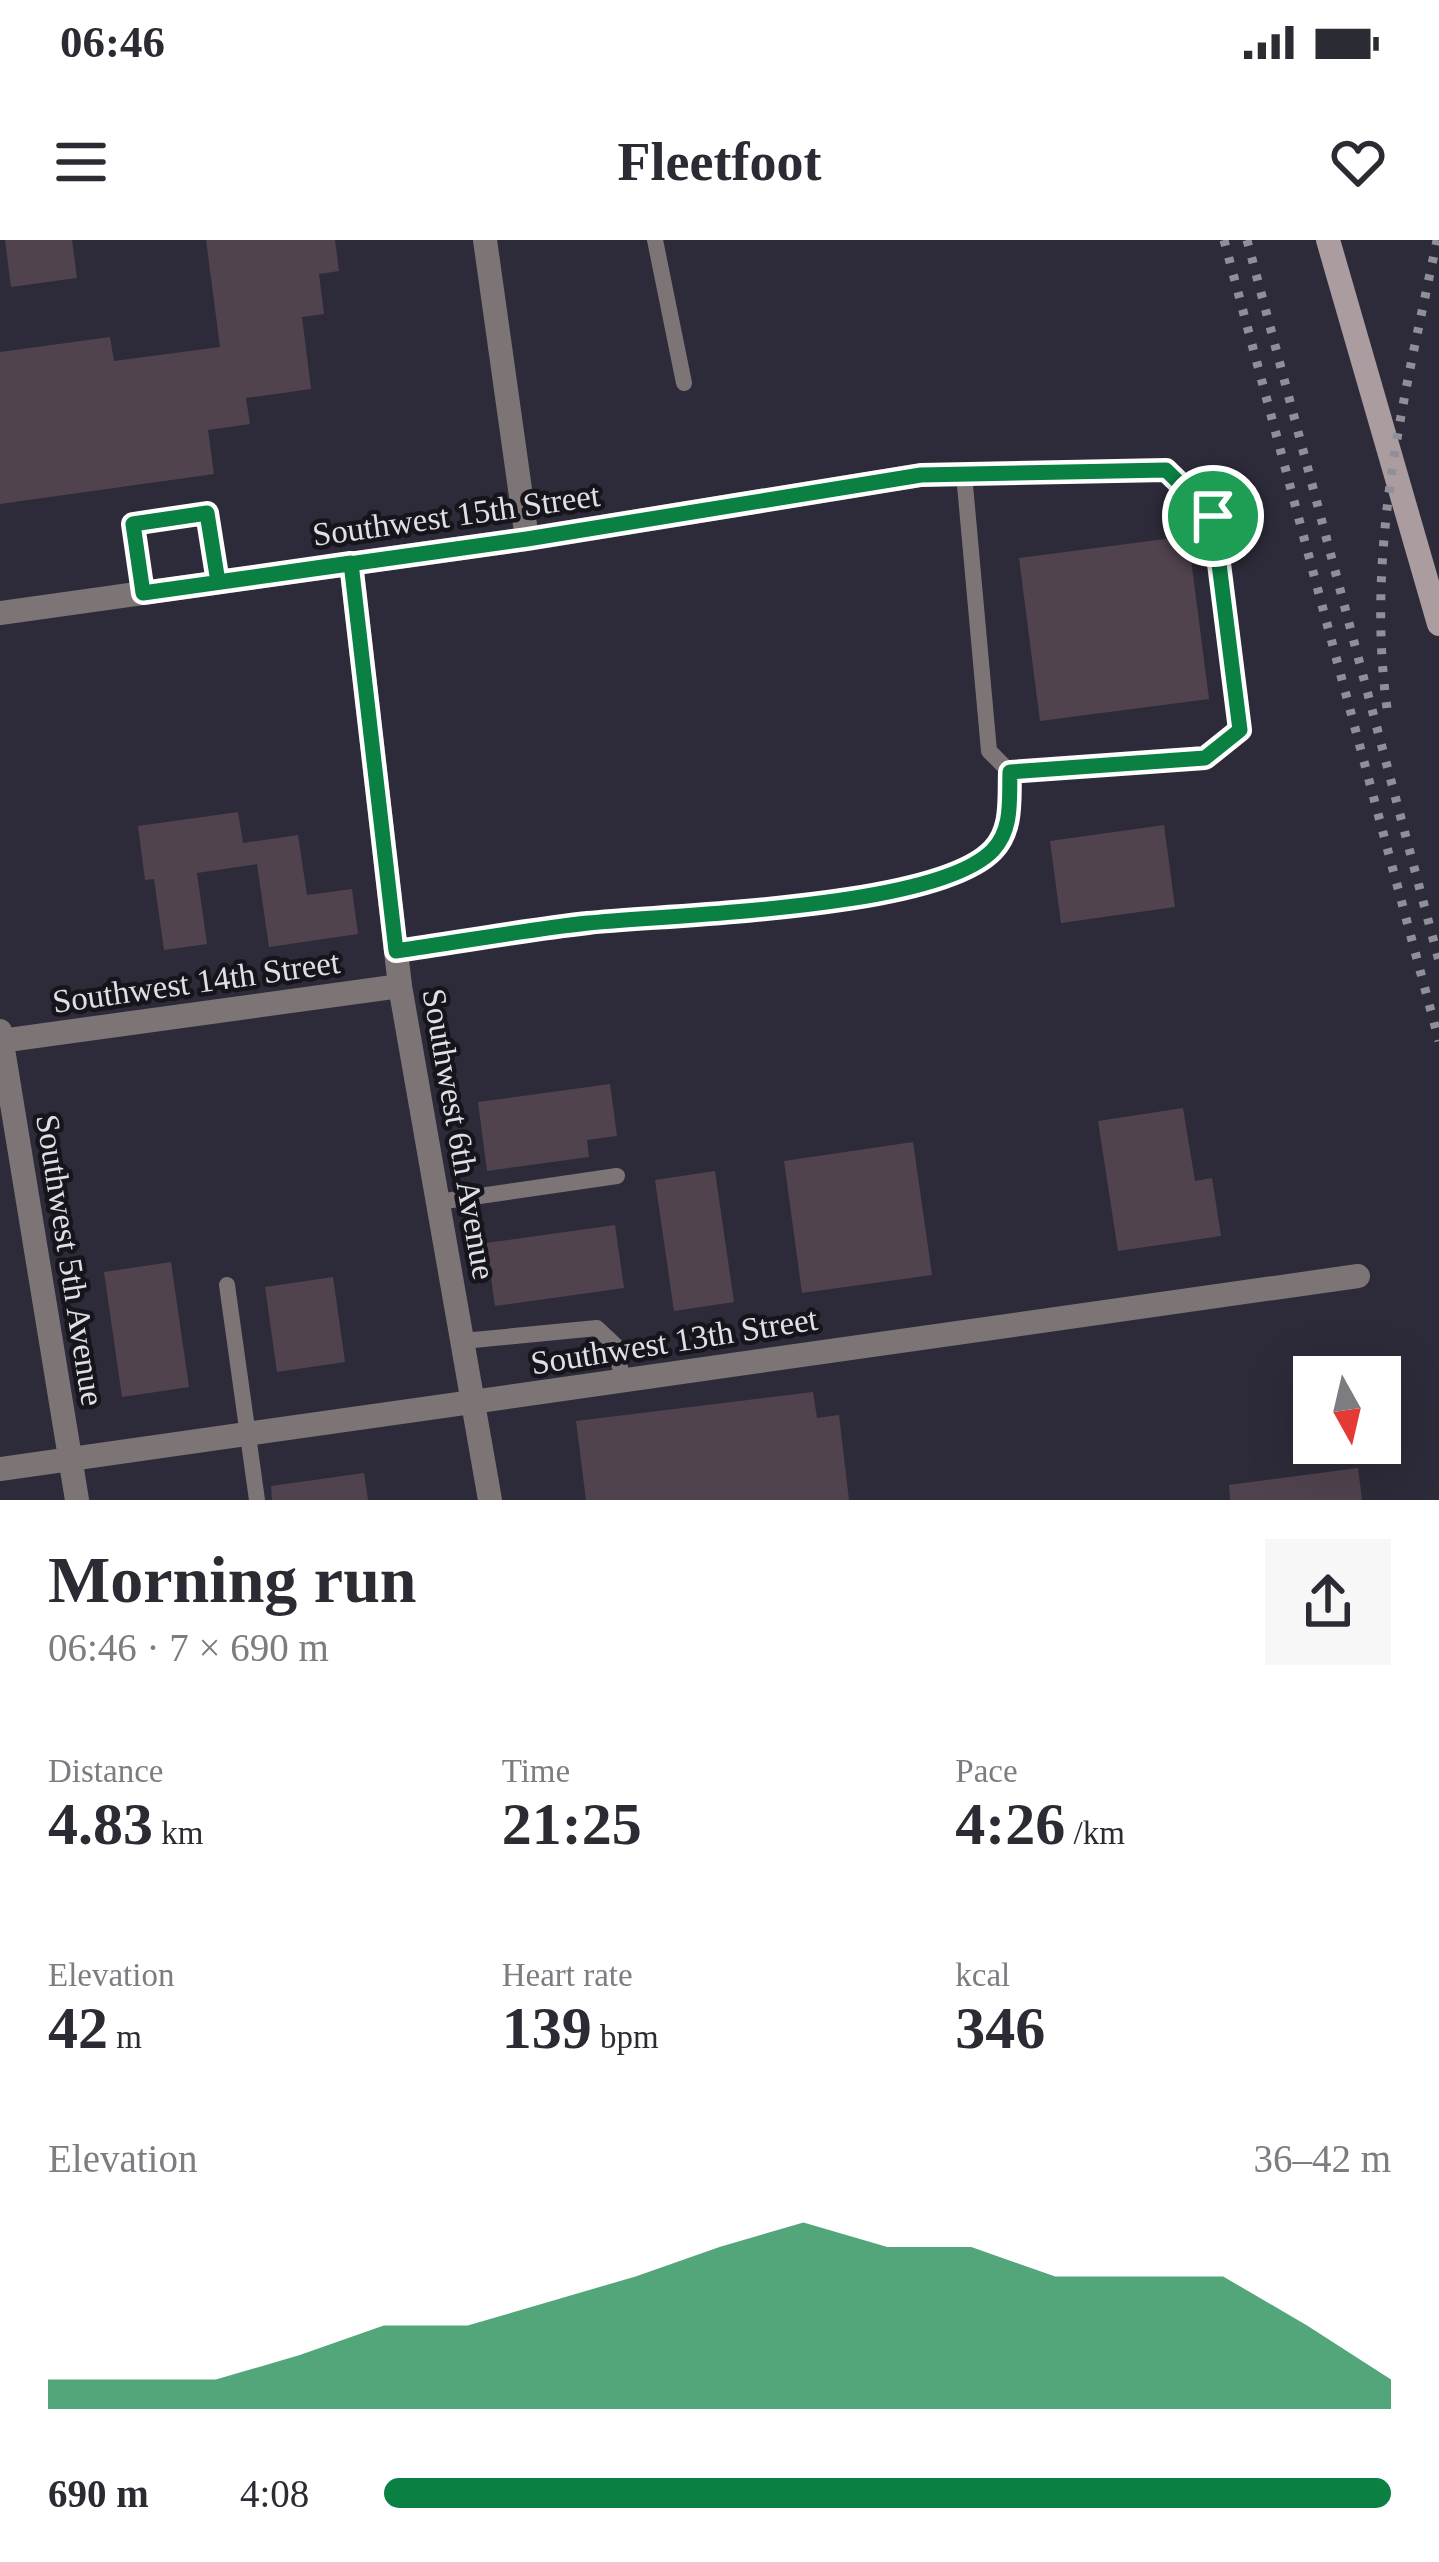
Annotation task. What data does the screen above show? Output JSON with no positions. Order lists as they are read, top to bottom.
{
  "streets": {
    "street": [
      "Southwest 15th Street",
      "Southwest 14th Street",
      "Southwest 6th Avenue",
      "Southwest 5th Avenue",
      "Southwest 13th Street"
    ]
  },
  "crossings": [
    ["Southwest 15th Street", "Southwest 6th Avenue"],
    ["Southwest 14th Street", "Southwest 6th Avenue"],
    ["Southwest 14th Street", "Southwest 5th Avenue"],
    ["Southwest 6th Avenue", "Southwest 13th Street"],
    ["Southwest 5th Avenue", "Southwest 13th Street"]
  ],
  "north": "bottom",
  "page": {
    "status": "06:46",
    "header": "Fleetfoot",
    "heading": ["Morning run", "06:46 · 7 × 690 m"],
    "stats": [
      ["Distance", "4.83 km"],
      ["Time", "21:25"],
      ["Pace", "4:26 /km"],
      ["Elevation", "42 m"],
      ["Heart rate", "139 bpm"],
      ["kcal", "346"]
    ],
    "chart": ["Elevation", "36–42 m"],
    "list": [
      {
        "name": "690 m",
        "note": "4:08"
      }
    ]
  }
}
